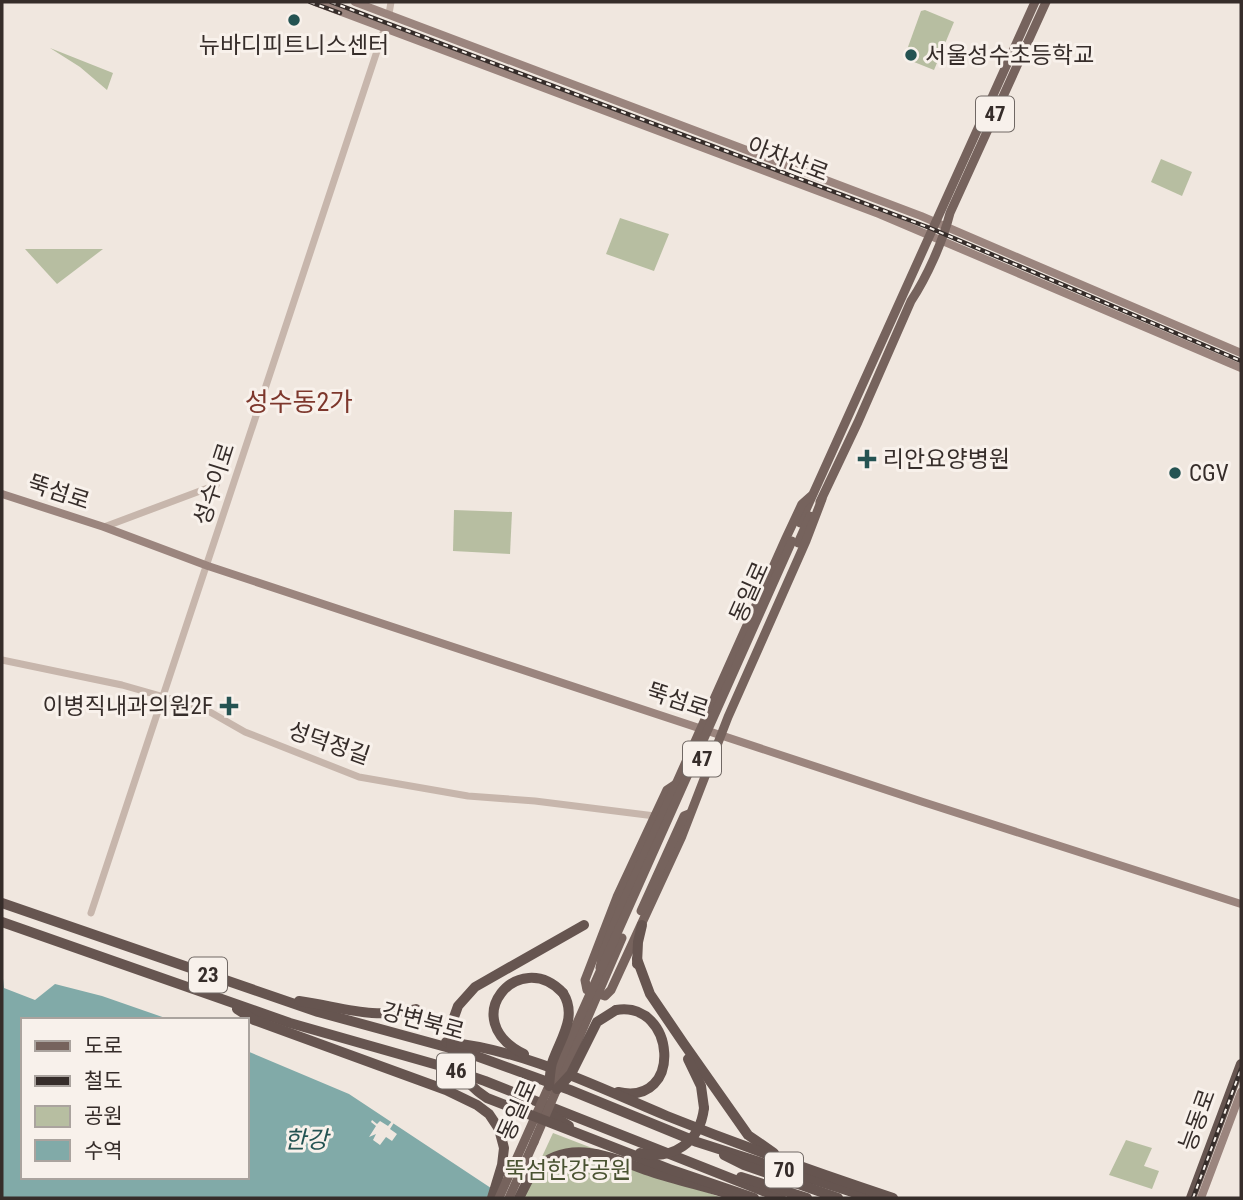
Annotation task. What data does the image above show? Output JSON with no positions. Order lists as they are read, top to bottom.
{
  "streets": {
    "highway": [
      "23",
      "강변북로",
      "46",
      "70"
    ],
    "main road": [
      "47",
      "아차산로",
      "뚝섬로",
      "동일로",
      "능동로"
    ],
    "street": ["성수이로", "성덕정길"]
  },
  "crossings": [
    ["아차산로", "성수이로"],
    ["아차산로", "동일로"],
    ["성수이로", "뚝섬로"],
    ["성수이로", "성덕정길"],
    ["뚝섬로", "동일로"],
    ["동일로", "성덕정길"],
    ["동일로", "23"],
    ["23", "강변북로"]
  ],
  "districts": ["성수동2가"],
  "water": ["한강"],
  "parks": ["뚝섬한강공원"],
  "places": {
    "other": ["뉴바디피트니스센터", "서울성수초등학교", "CGV"],
    "health": ["리안요양병원", "이병직내과의원2F"]
  },
  "legend": [
    "도로",
    "철도",
    "공원",
    "수역"
  ]
}
